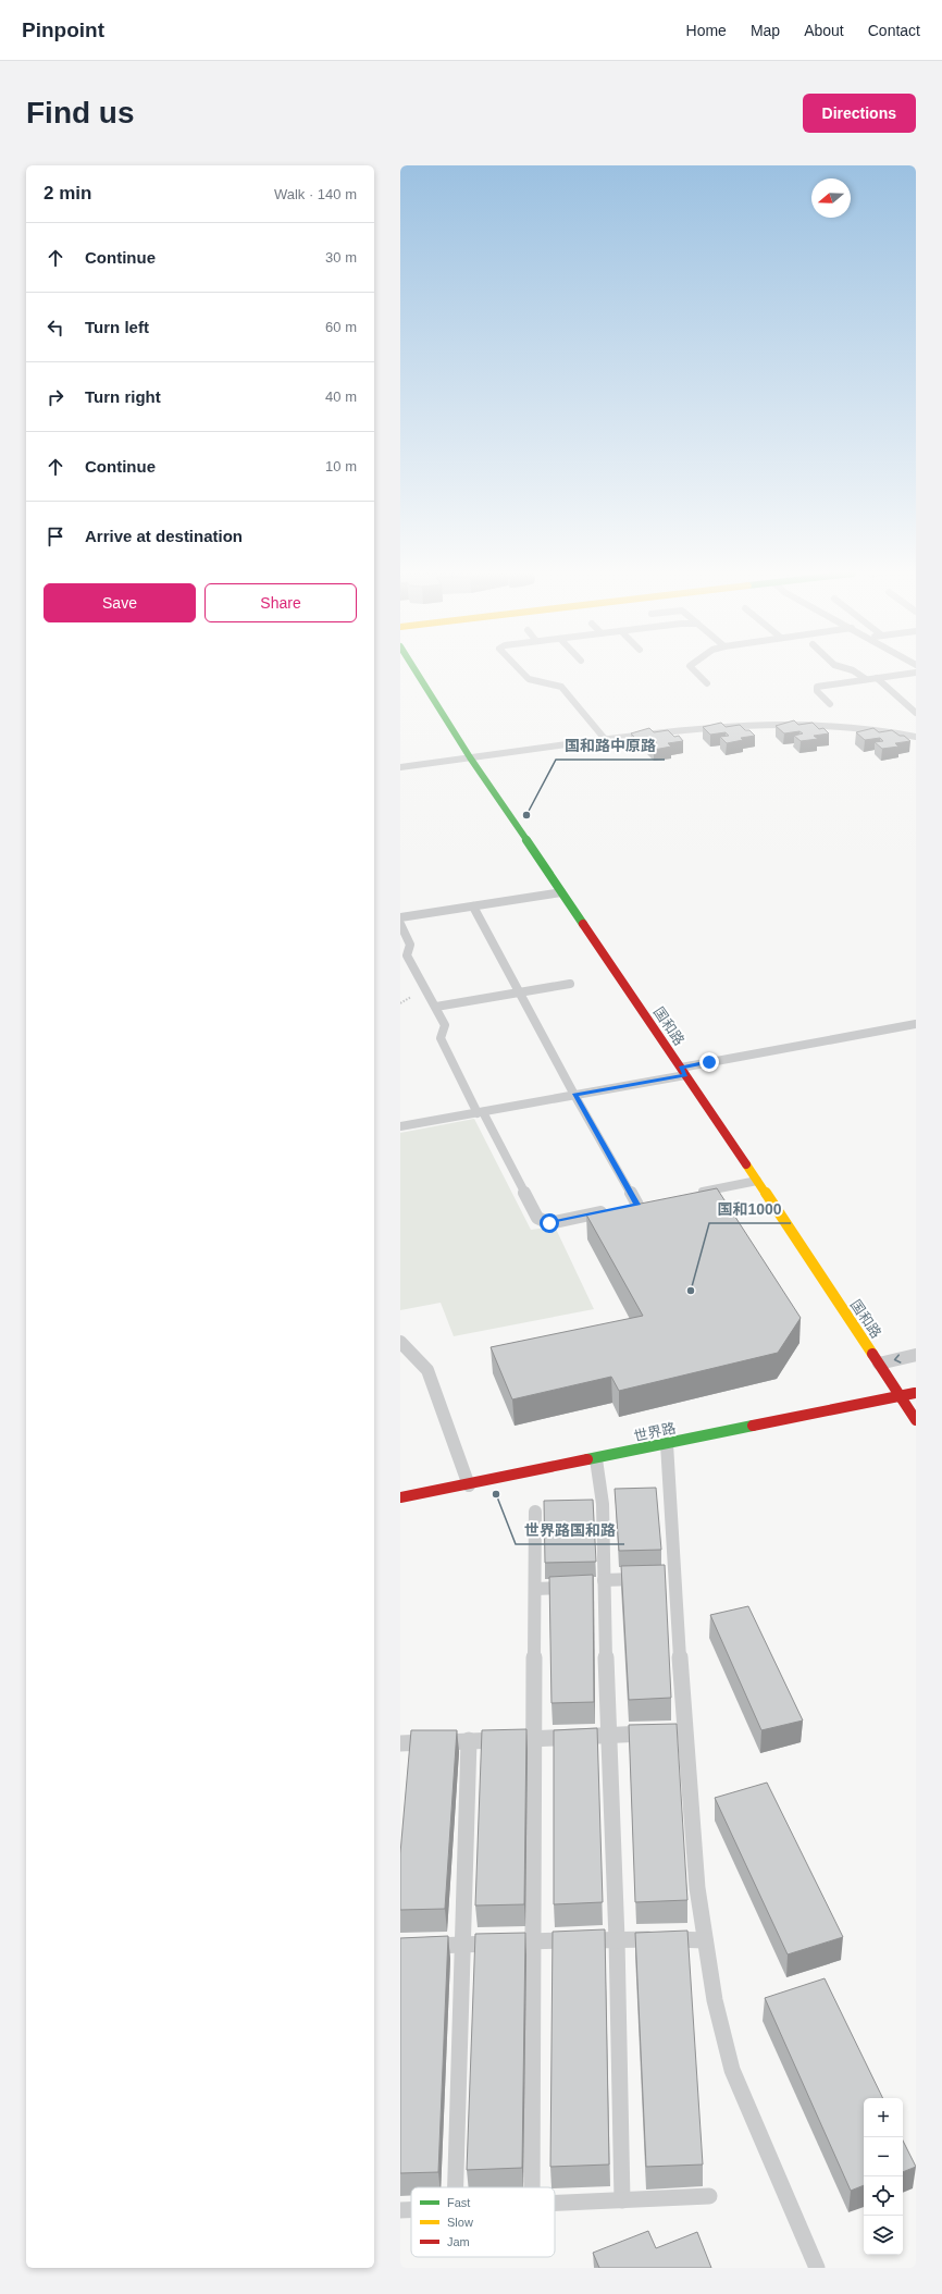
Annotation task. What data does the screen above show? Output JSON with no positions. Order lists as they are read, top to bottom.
{
  "streets": {
    "street": ["国和路", "世界路"]
  },
  "crossings": [
    ["国和路", "世界路"]
  ],
  "places": ["国和路中原路", "国和1000", "世界路国和路"],
  "legend": ["Fast", "Slow", "Jam"],
  "north": "left",
  "page": {
    "header": "Pinpoint",
    "nav": [
      "Home",
      "Map",
      "About",
      "Contact"
    ],
    "buttons": [
      "Directions",
      ["Save", "Share"]
    ],
    "title": "Find us",
    "heading": ["2 min", "Walk · 140 m"],
    "list": [
      ["Continue", "30 m"],
      ["Turn left", "60 m"],
      ["Turn right", "40 m"],
      ["Continue", "10 m"],
      "Arrive at destination"
    ],
    "map_buttons": ["+", "−"]
  }
}
